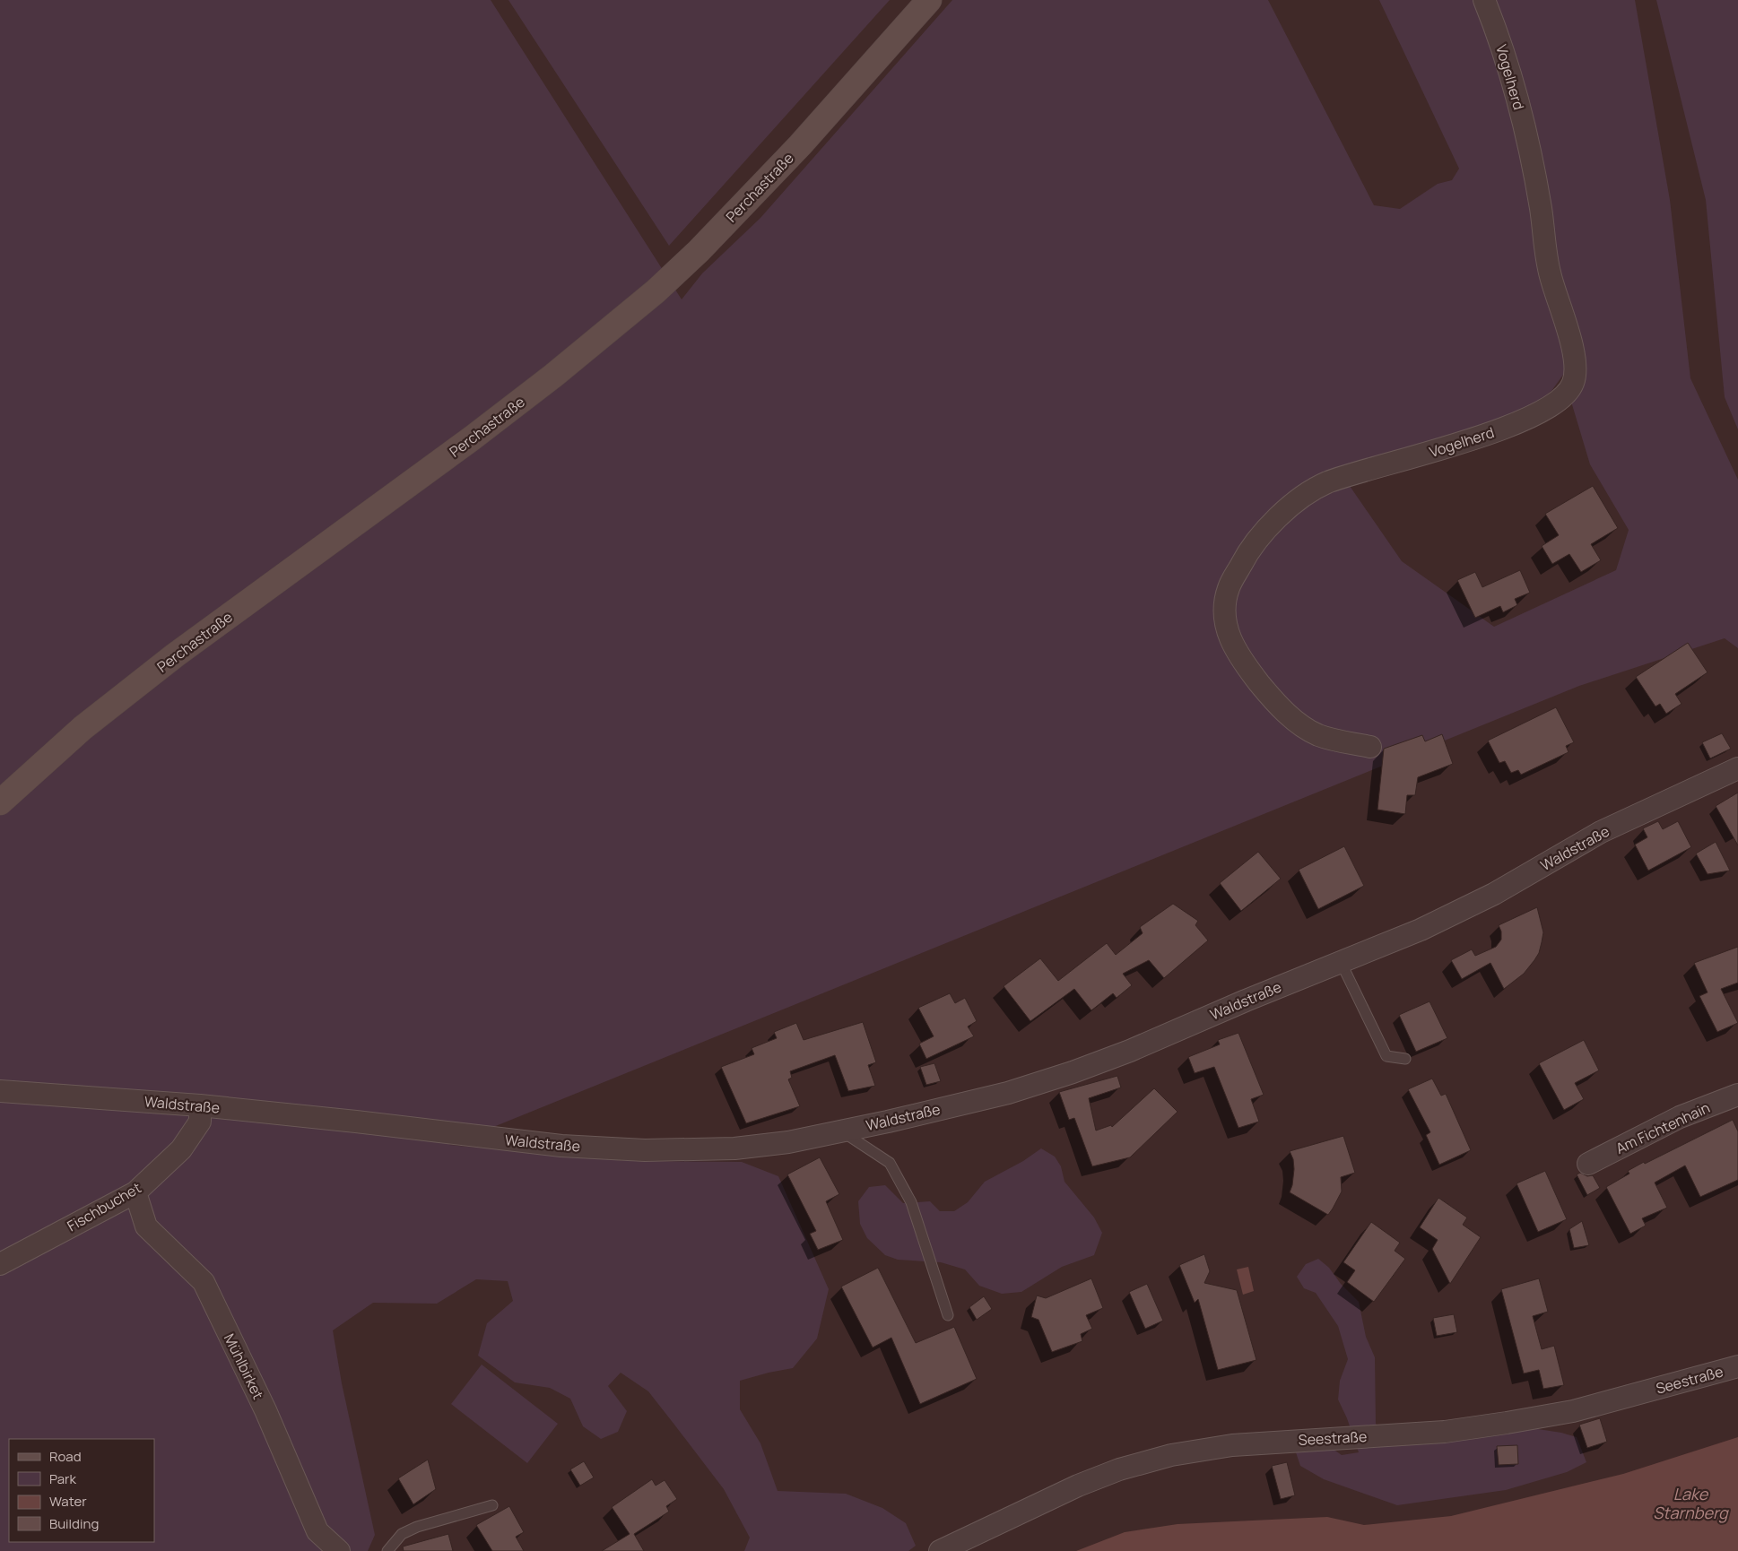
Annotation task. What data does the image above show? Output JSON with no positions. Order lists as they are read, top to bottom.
{
  "streets": {
    "main road": ["Perchastraße"],
    "street": [
      "Vogelherd",
      "Waldstraße",
      "Am Fichtenhain",
      "Fischbuchet",
      "Mühlbirket",
      "Seestraße"
    ]
  },
  "crossings": [
    ["Waldstraße", "Fischbuchet"],
    ["Fischbuchet", "Mühlbirket"]
  ],
  "water": ["Lake Starnberg"],
  "legend": [
    "Road",
    "Park",
    "Water",
    "Building"
  ]
}
